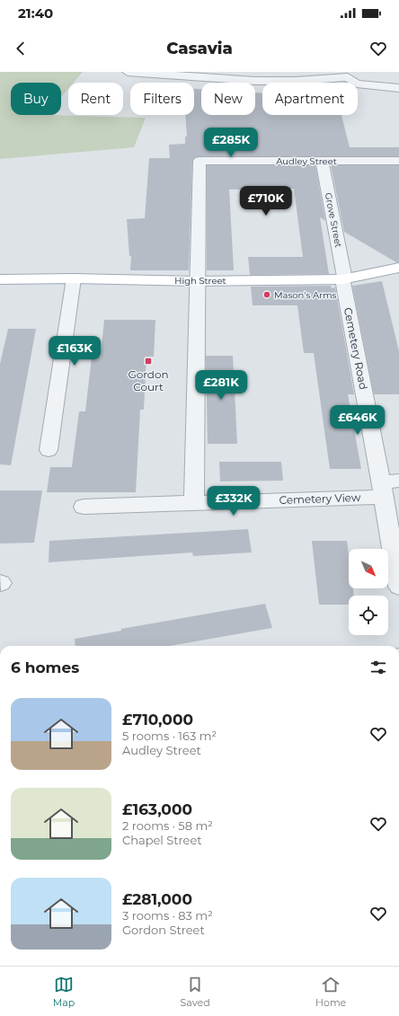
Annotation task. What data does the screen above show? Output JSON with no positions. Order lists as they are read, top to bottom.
{
  "streets": {
    "main road": ["High Street"],
    "street": [
      "Audley Street",
      "Grove Street",
      "Cemetery Road",
      "Cemetery View"
    ]
  },
  "crossings": [
    ["Audley Street", "Grove Street"],
    ["Audley Street", "High Street"],
    ["Grove Street", "High Street"],
    ["Grove Street", "Cemetery Road"],
    ["High Street", "Cemetery Road"],
    ["Cemetery Road", "Cemetery View"]
  ],
  "places": {
    "other": ["Mason's Arms"],
    "transit": ["Gordon Court"]
  },
  "north": "bottom right",
  "page": {
    "status": "21:40",
    "header": "Casavia",
    "chip": [
      "Buy",
      "Rent",
      "Filters",
      "New",
      "Apartment"
    ],
    "price": [
      "£285K",
      "£710K",
      "£163K",
      "£281K",
      "£646K",
      "£332K"
    ],
    "heading": "6 homes",
    "list": [
      {
        "name": "£710,000",
        "note": "5 rooms · 163 m² · Audley Street"
      },
      {
        "name": "£163,000",
        "note": "2 rooms · 58 m² · Chapel Street"
      },
      {
        "name": "£281,000",
        "note": "3 rooms · 83 m² · Gordon Street"
      }
    ],
    "tabs": ["Map", "Saved", "Home"]
  }
}
